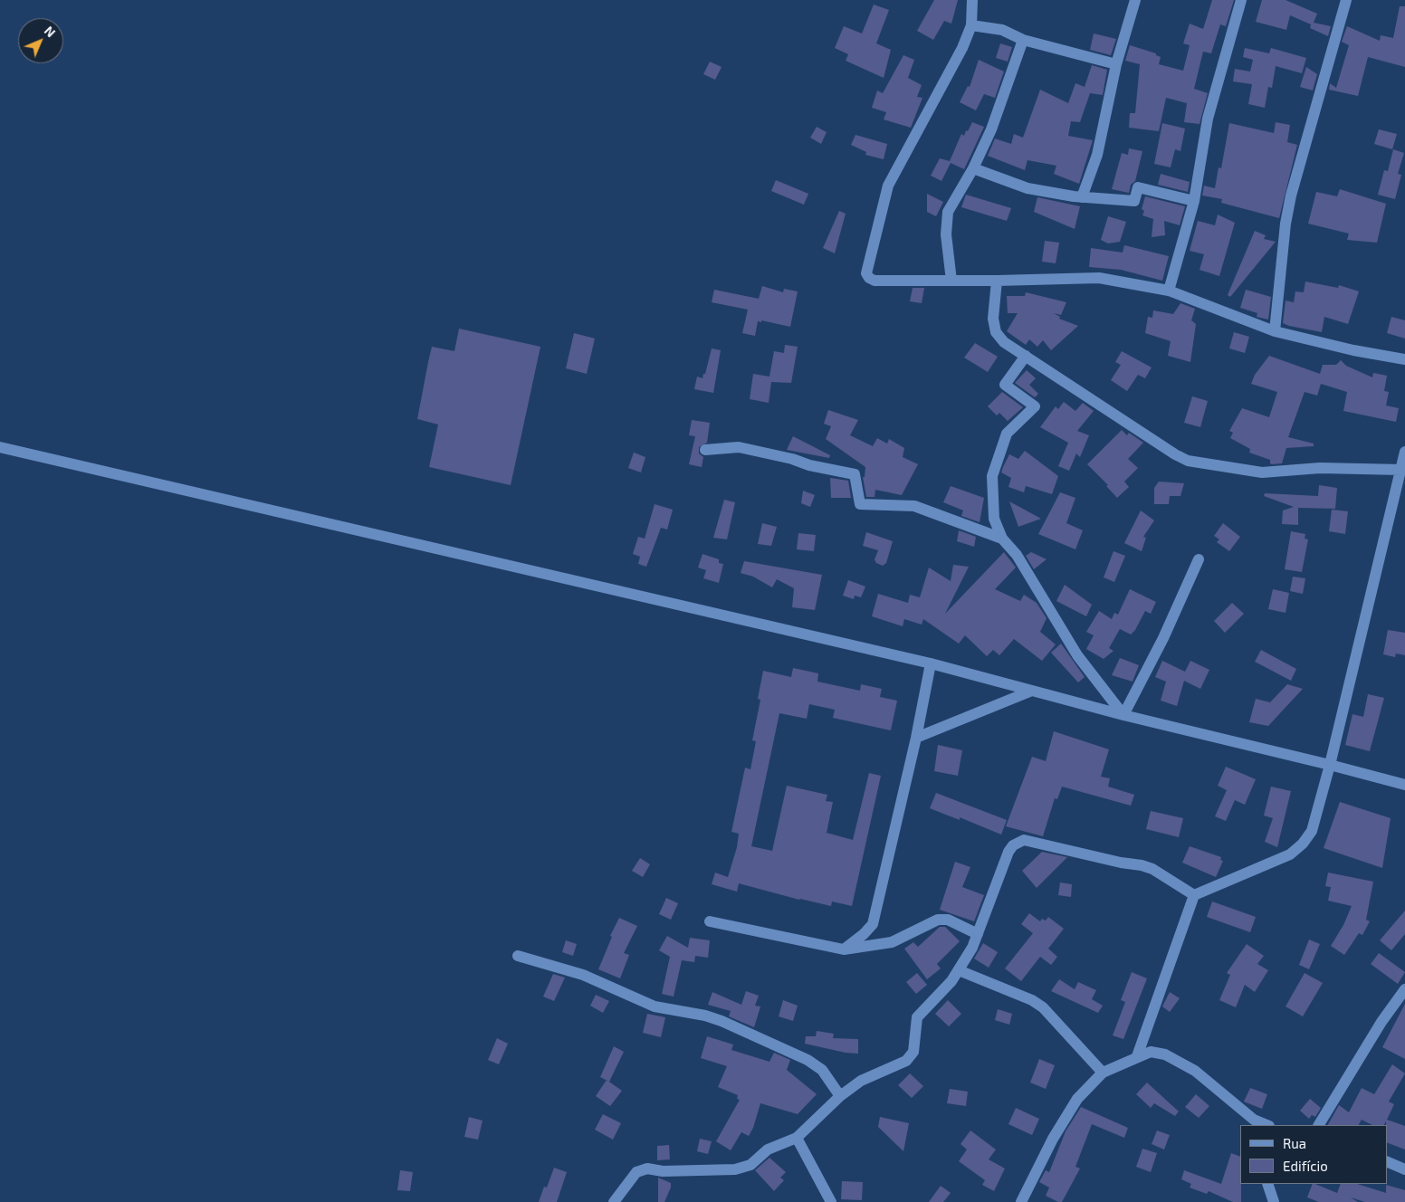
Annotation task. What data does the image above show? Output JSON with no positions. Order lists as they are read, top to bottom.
{
  "legend": ["Rua", "Edifício"],
  "north": "top right"
}
